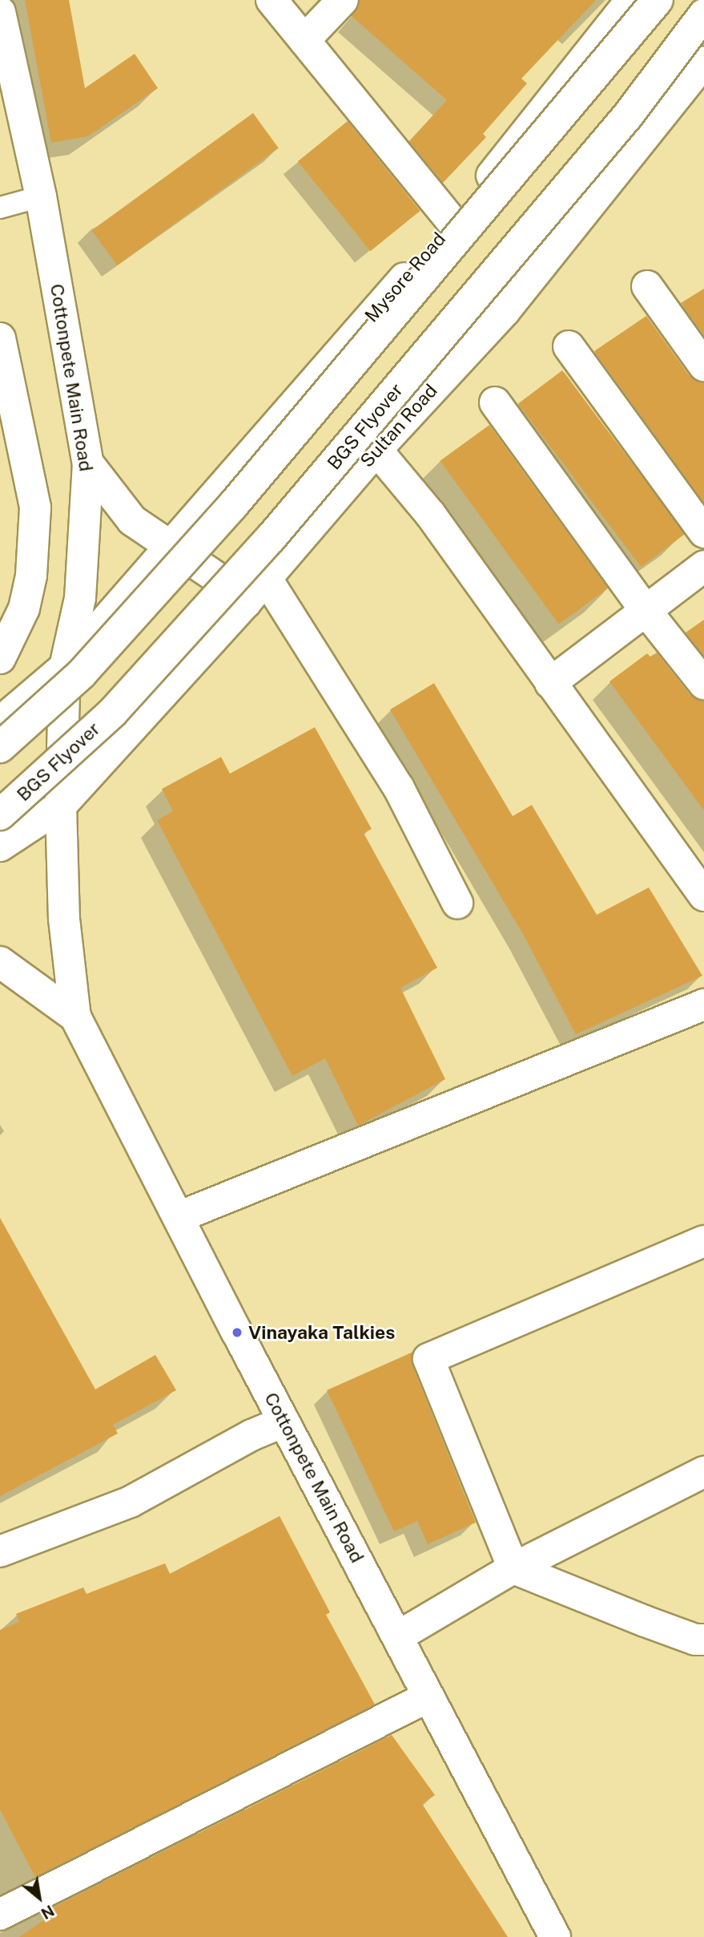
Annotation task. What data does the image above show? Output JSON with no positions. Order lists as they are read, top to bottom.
{
  "streets": {
    "main road": [
      "Mysore Road",
      "Cottonpete Main Road",
      "Sultan Road",
      "BGS Flyover"
    ]
  },
  "crossings": [
    ["Mysore Road", "Cottonpete Main Road"],
    ["Cottonpete Main Road", "Sultan Road"]
  ],
  "places": ["Vinayaka Talkies"],
  "north": "bottom right"
}
